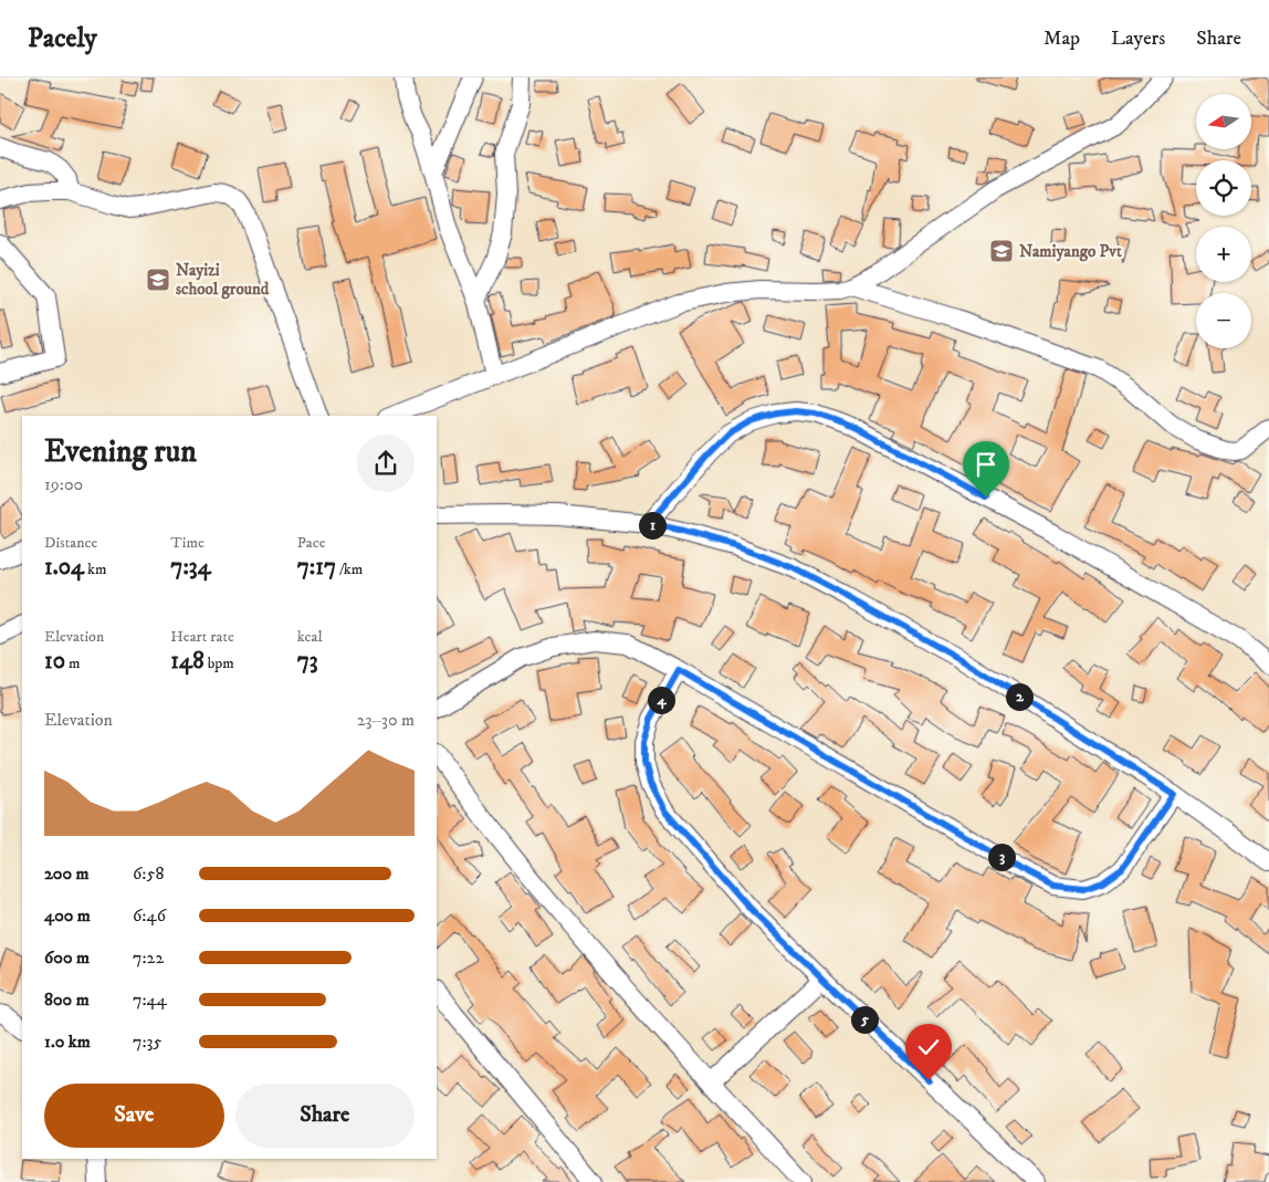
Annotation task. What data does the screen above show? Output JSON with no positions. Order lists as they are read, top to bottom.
{
  "places": {
    "school or university": ["Namiyango Pvt", "Nayizi school ground"]
  },
  "north": "left",
  "page": {
    "header": "Pacely",
    "nav": ["Map", "Layers", "Share"],
    "map_buttons": ["+", "−"],
    "heading": ["Evening run", "19:00"],
    "stats": [
      ["Distance", "1.04 km"],
      ["Time", "7:34"],
      ["Pace", "7:17 /km"],
      ["Elevation", "10 m"],
      ["Heart rate", "148 bpm"],
      ["kcal", "73"]
    ],
    "pins": [
      "1",
      "2",
      "4",
      "3",
      "5"
    ],
    "chart": ["Elevation", "23–30 m"],
    "list": [
      {
        "name": "200 m",
        "note": "6:58"
      },
      {
        "name": "400 m",
        "note": "6:46"
      },
      {
        "name": "600 m",
        "note": "7:22"
      },
      {
        "name": "800 m",
        "note": "7:44"
      },
      {
        "name": "1.0 km",
        "note": "7:35"
      }
    ],
    "buttons": ["Save", "Share"]
  }
}
